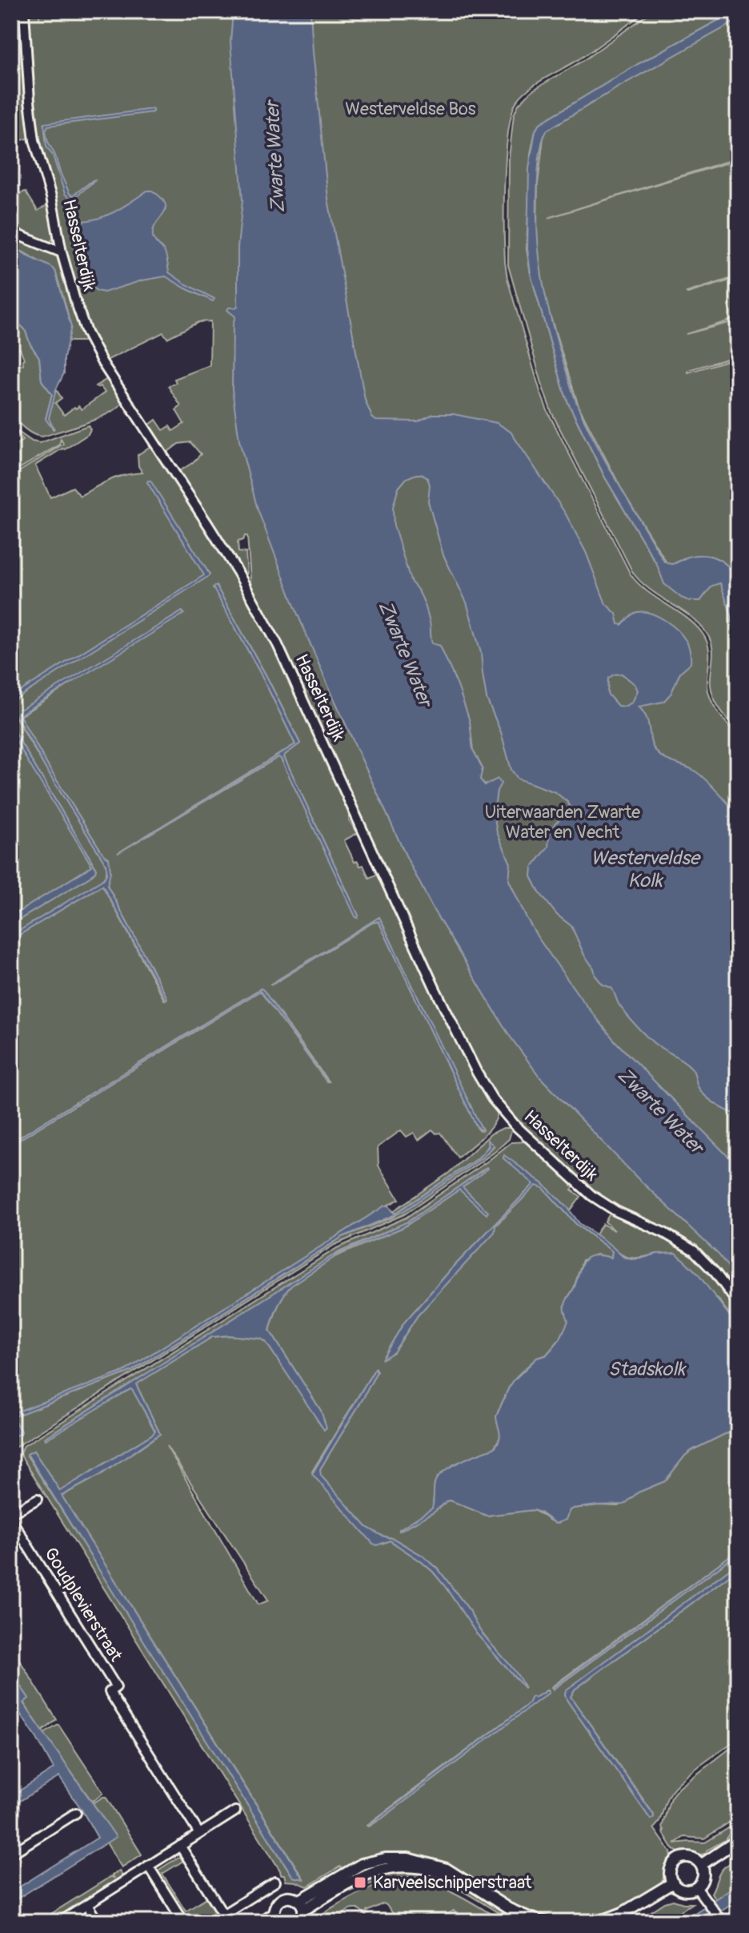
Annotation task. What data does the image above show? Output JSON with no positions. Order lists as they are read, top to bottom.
{
  "streets": {
    "street": ["Hasselterdijk", "Goudplevierstraat"]
  },
  "water": ["Zwarte Water", "Westerveldse Kolk", "Stadskolk"],
  "parks": ["Westerveldse Bos", "Uiterwaarden Zwarte Water en Vecht"],
  "places": {
    "transit": ["Karveelschipperstraat"]
  }
}
